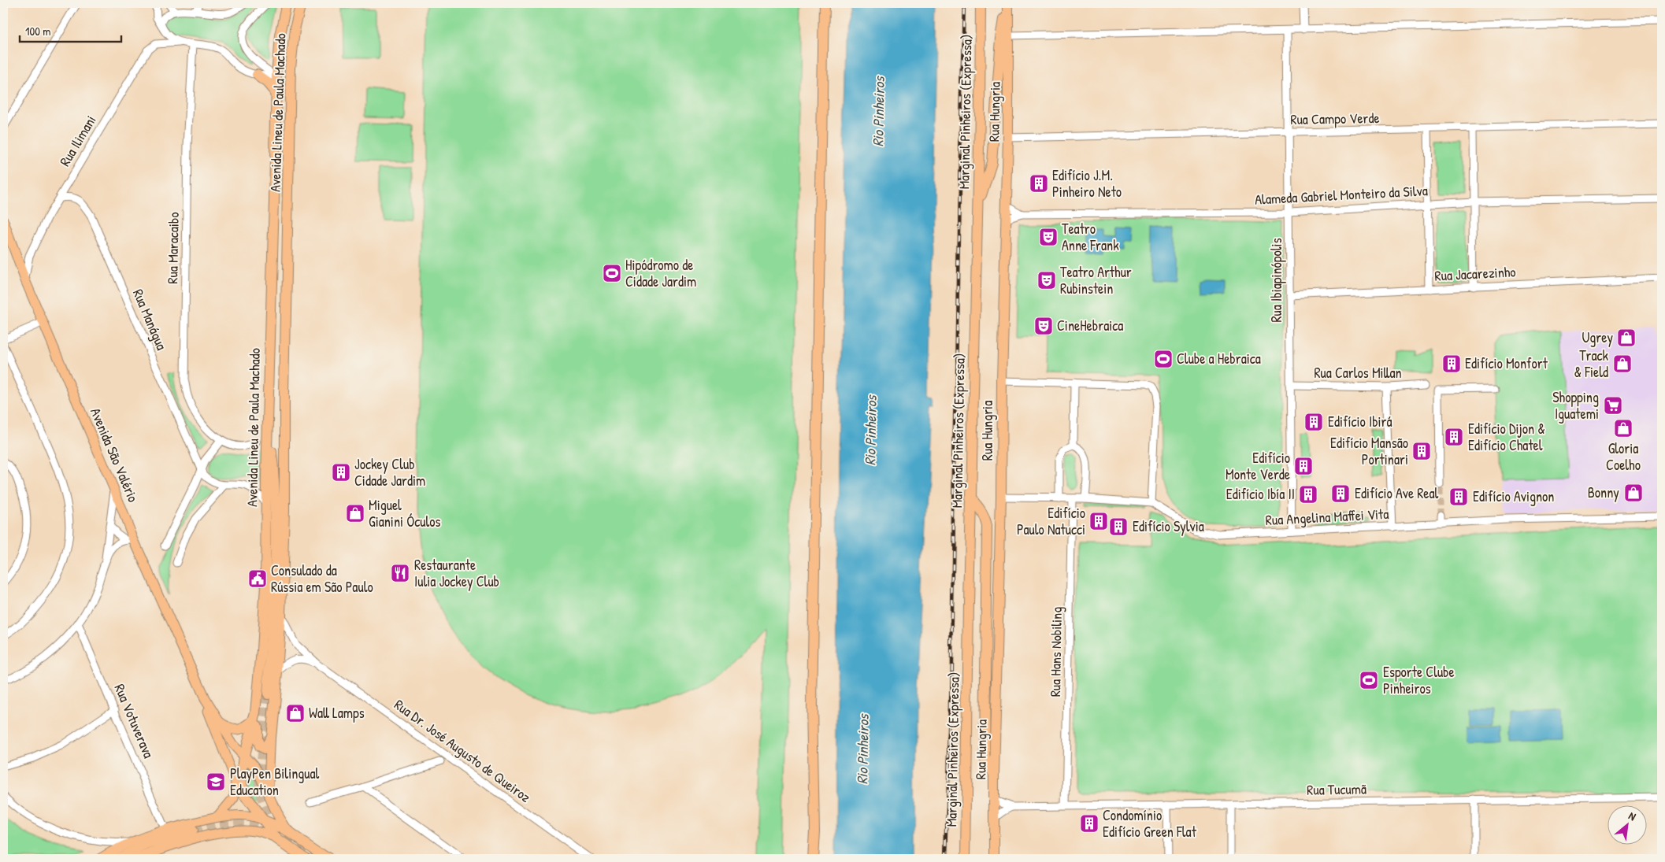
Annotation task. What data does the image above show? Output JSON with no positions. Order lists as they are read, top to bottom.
{
  "streets": {
    "highway": ["Marginal Pinheiros (Expressa)", "Rua Hungria", "Avenida Lineu de Paula Machado"],
    "main road": ["Avenida São Valério"],
    "street": [
      "Rua Campo Verde",
      "Rua Ilimani",
      "Alameda Gabriel Monteiro da Silva",
      "Rua Maracaibo",
      "Rua Jacarezinho",
      "Rua Ibiapinópolis",
      "Rua Manágua",
      "Rua Carlos Millan",
      "Rua Angelina Maffei Vita",
      "Rua Hans Nobiling",
      "Rua Votuverava",
      "Rua Dr. José Augusto de Queiroz",
      "Rua Tucumã"
    ]
  },
  "crossings": [
    ["Rua Hungria", "Rua Campo Verde"],
    ["Rua Hungria", "Alameda Gabriel Monteiro da Silva"],
    ["Rua Hungria", "Rua Angelina Maffei Vita"],
    ["Rua Hungria", "Rua Tucumã"],
    ["Avenida Lineu de Paula Machado", "Avenida São Valério"],
    ["Rua Campo Verde", "Rua Ibiapinópolis"],
    ["Rua Ilimani", "Rua Maracaibo"],
    ["Rua Ilimani", "Rua Manágua"],
    ["Rua Ilimani", "Avenida São Valério"],
    ["Alameda Gabriel Monteiro da Silva", "Rua Ibiapinópolis"],
    ["Rua Jacarezinho", "Rua Ibiapinópolis"],
    ["Rua Ibiapinópolis", "Rua Carlos Millan"],
    ["Rua Ibiapinópolis", "Rua Angelina Maffei Vita"],
    ["Rua Angelina Maffei Vita", "Rua Hans Nobiling"],
    ["Rua Hans Nobiling", "Rua Tucumã"]
  ],
  "water": ["Rio Pinheiros"],
  "places": {
    "building": [
      "Edifício J.M. Pinheiro Neto",
      "Edifício Monfort",
      "Edifício Ibirá",
      "Edifício Dijon & Edifício Chatel",
      "Edifício Mansão Portinari",
      "Edifício Monte Verde",
      "Jockey Club Cidade Jardim",
      "Edifício Ave Real",
      "Edifício Ibía II",
      "Edifício Avignon",
      "Edifício Paulo Natucci",
      "Edifício Sylvia",
      "Condomínio Edifício Green Flat"
    ],
    "theatre": ["Teatro Anne Frank", "Teatro Arthur Rubinstein", "CineHebraica"],
    "sports": ["Hipódromo de Cidade Jardim", "Clube a Hebraica", "Esporte Clube Pinheiros"],
    "shop": [
      "Ugrey",
      "Track & Field",
      "Gloria Coelho",
      "Bonny",
      "Miguel Gianini Óculos",
      "Wall Lamps"
    ],
    "supermarket": ["Shopping Iguatemi"],
    "restaurant": ["Restaurante Iulia Jockey Club"],
    "public building": ["Consulado da Rússia em São Paulo"],
    "school or university": ["PlayPen Bilingual Education"]
  },
  "scale_bar": "100 m",
  "north": "top right"
}
